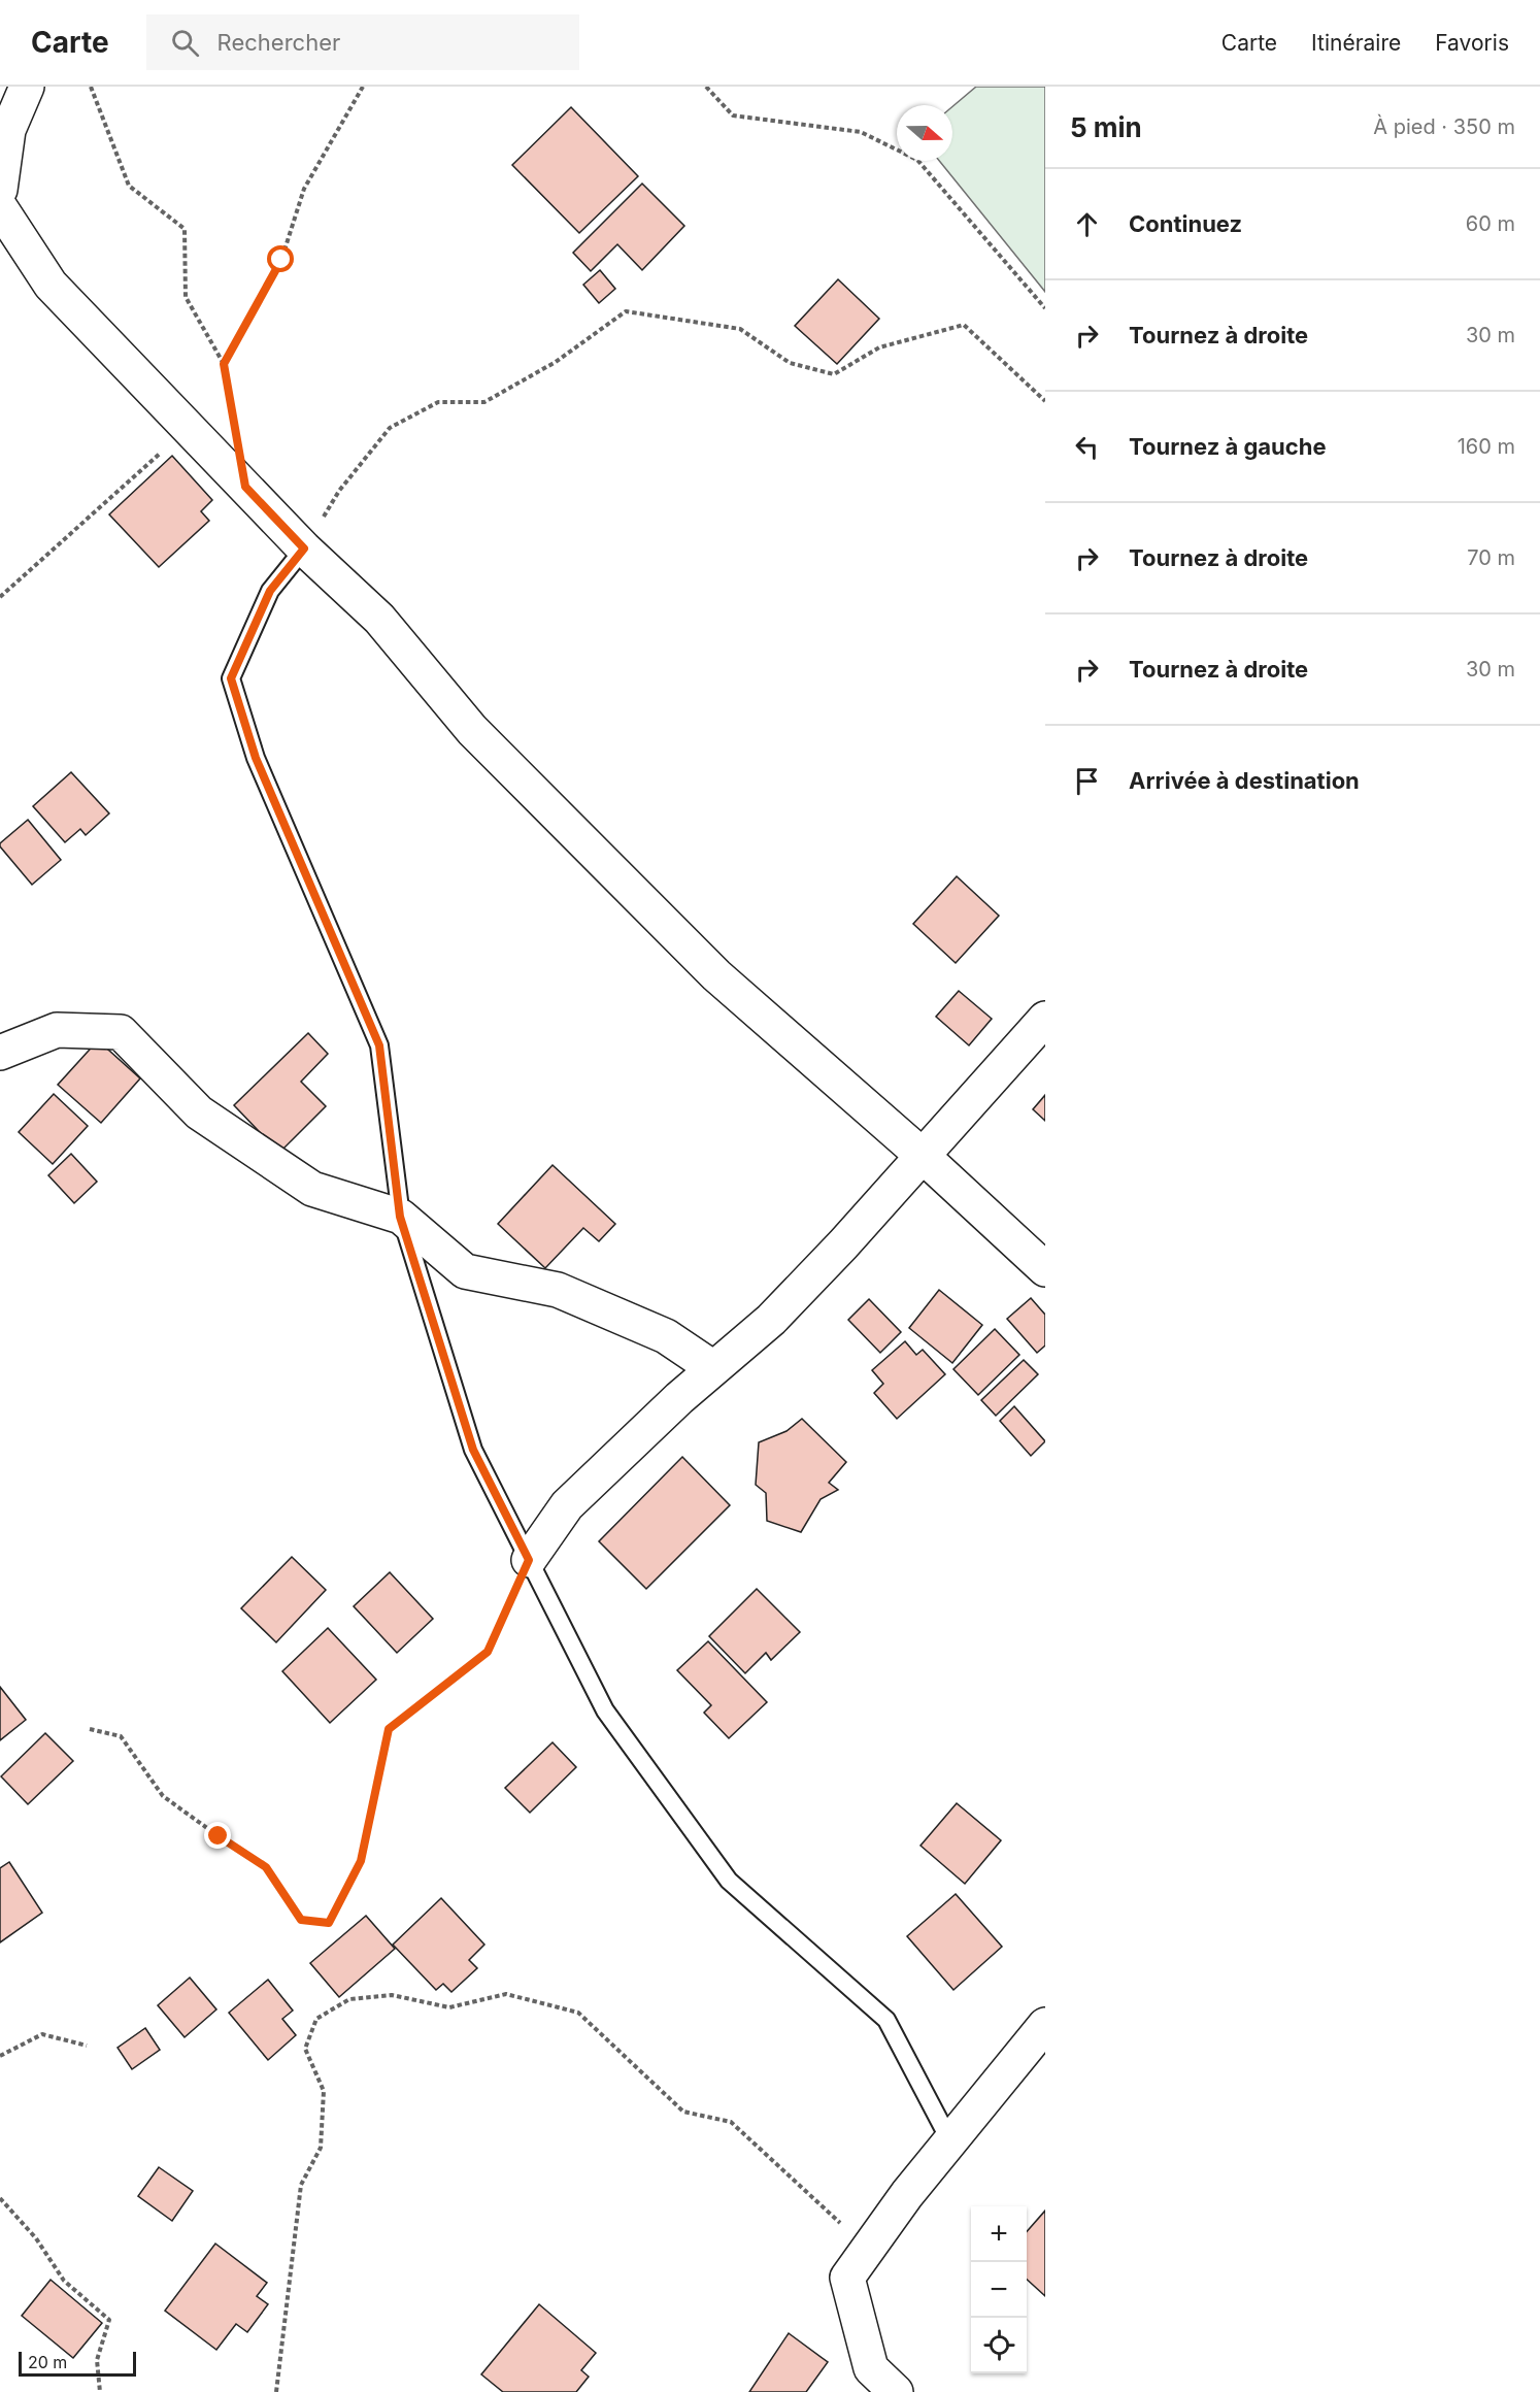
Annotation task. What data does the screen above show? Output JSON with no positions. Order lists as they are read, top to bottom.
{
  "scale_bar": "20 m",
  "north": "right",
  "page": {
    "header": "Carte",
    "search": "Rechercher",
    "nav": ["Carte", "Itinéraire", "Favoris"],
    "heading": ["5 min", "À pied · 350 m"],
    "list": [
      ["Continuez", "60 m"],
      ["Tournez à droite", "30 m"],
      ["Tournez à gauche", "160 m"],
      ["Tournez à droite", "70 m"],
      ["Tournez à droite", "30 m"],
      "Arrivée à destination"
    ],
    "map_buttons": ["+", "−"],
    "scale": "20 m"
  }
}
